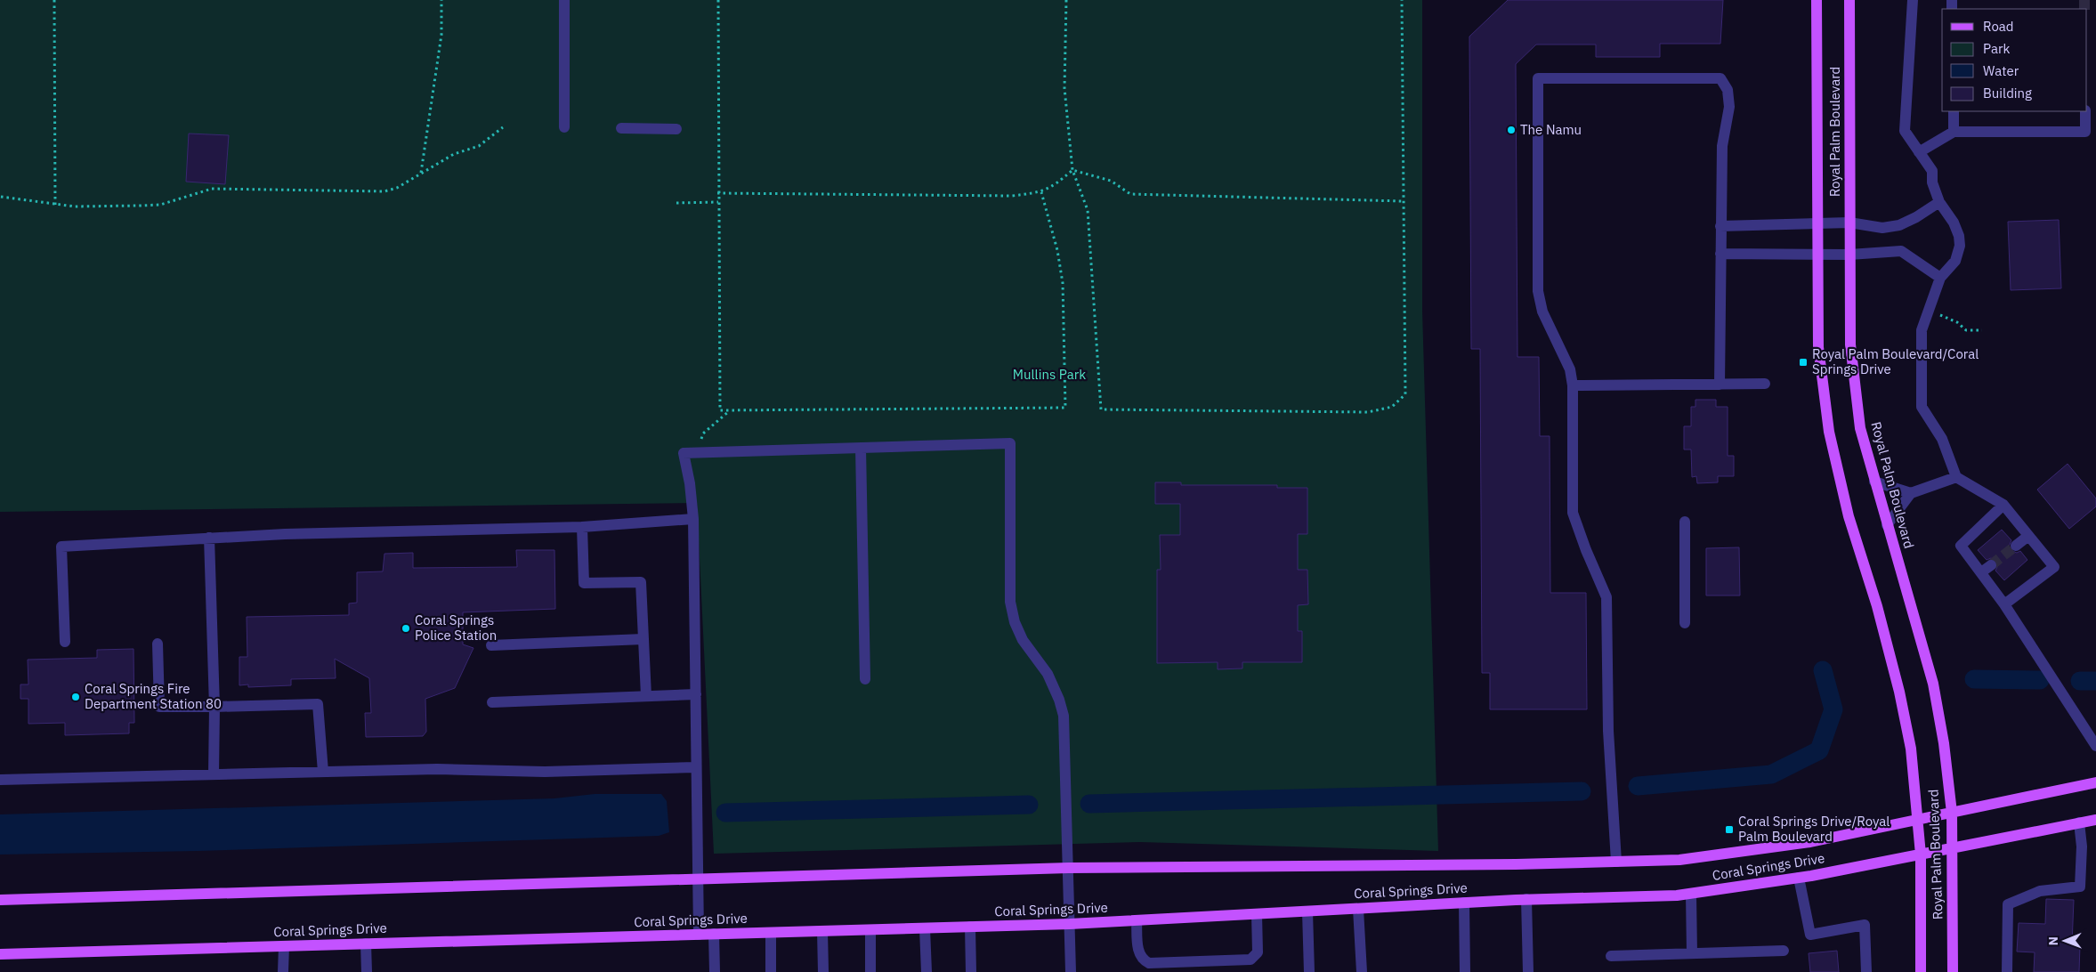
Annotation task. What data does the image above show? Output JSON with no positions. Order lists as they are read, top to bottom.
{
  "streets": {
    "main road": ["Royal Palm Boulevard", "Coral Springs Drive"]
  },
  "crossings": [
    ["Royal Palm Boulevard", "Coral Springs Drive"]
  ],
  "parks": ["Mullins Park"],
  "places": {
    "other": ["The Namu", "Coral Springs Police Station", "Coral Springs Fire Department Station 80"],
    "transit": ["Royal Palm Boulevard/Coral Springs Drive", "Coral Springs Drive/Royal Palm Boulevard"]
  },
  "legend": [
    "Road",
    "Park",
    "Water",
    "Building"
  ],
  "north": "left"
}
